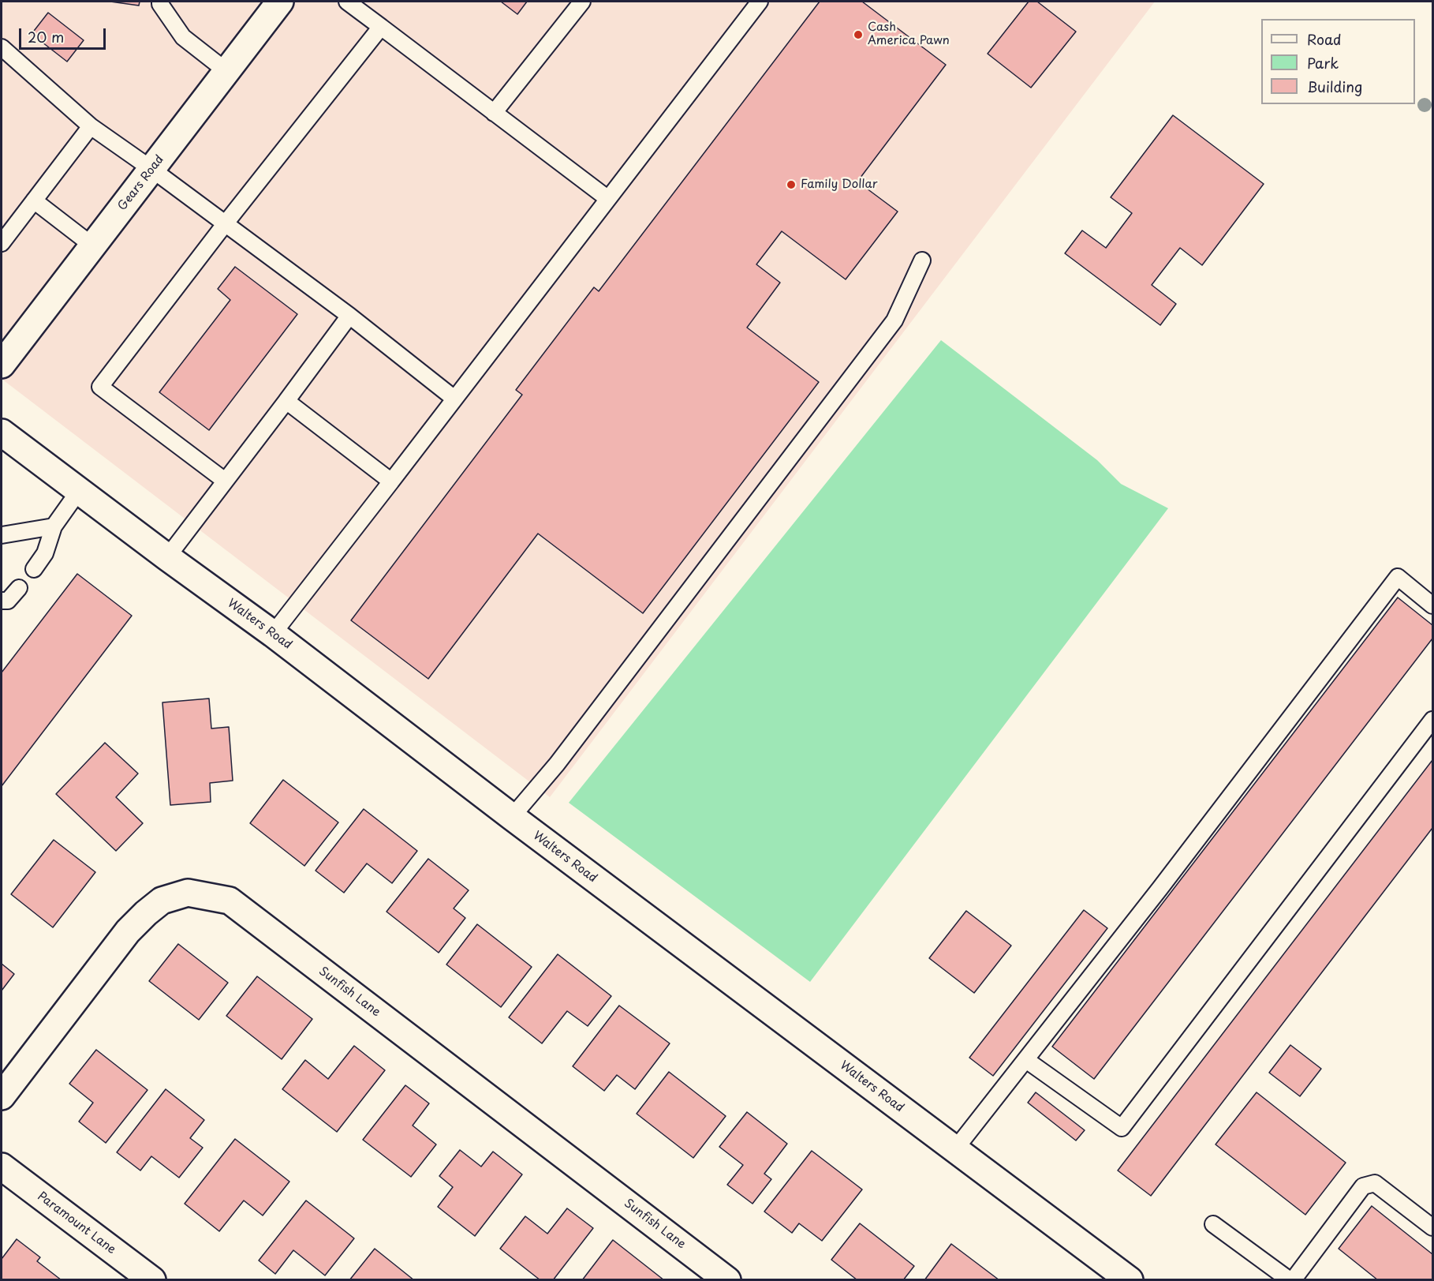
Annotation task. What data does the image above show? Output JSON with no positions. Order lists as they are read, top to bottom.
{
  "streets": {
    "street": [
      "Gears Road",
      "Walters Road",
      "Sunfish Lane",
      "Paramount Lane"
    ]
  },
  "places": ["Cash America Pawn", "Family Dollar"],
  "legend": ["Road", "Park", "Building"],
  "scale_bar": "20 m"
}
